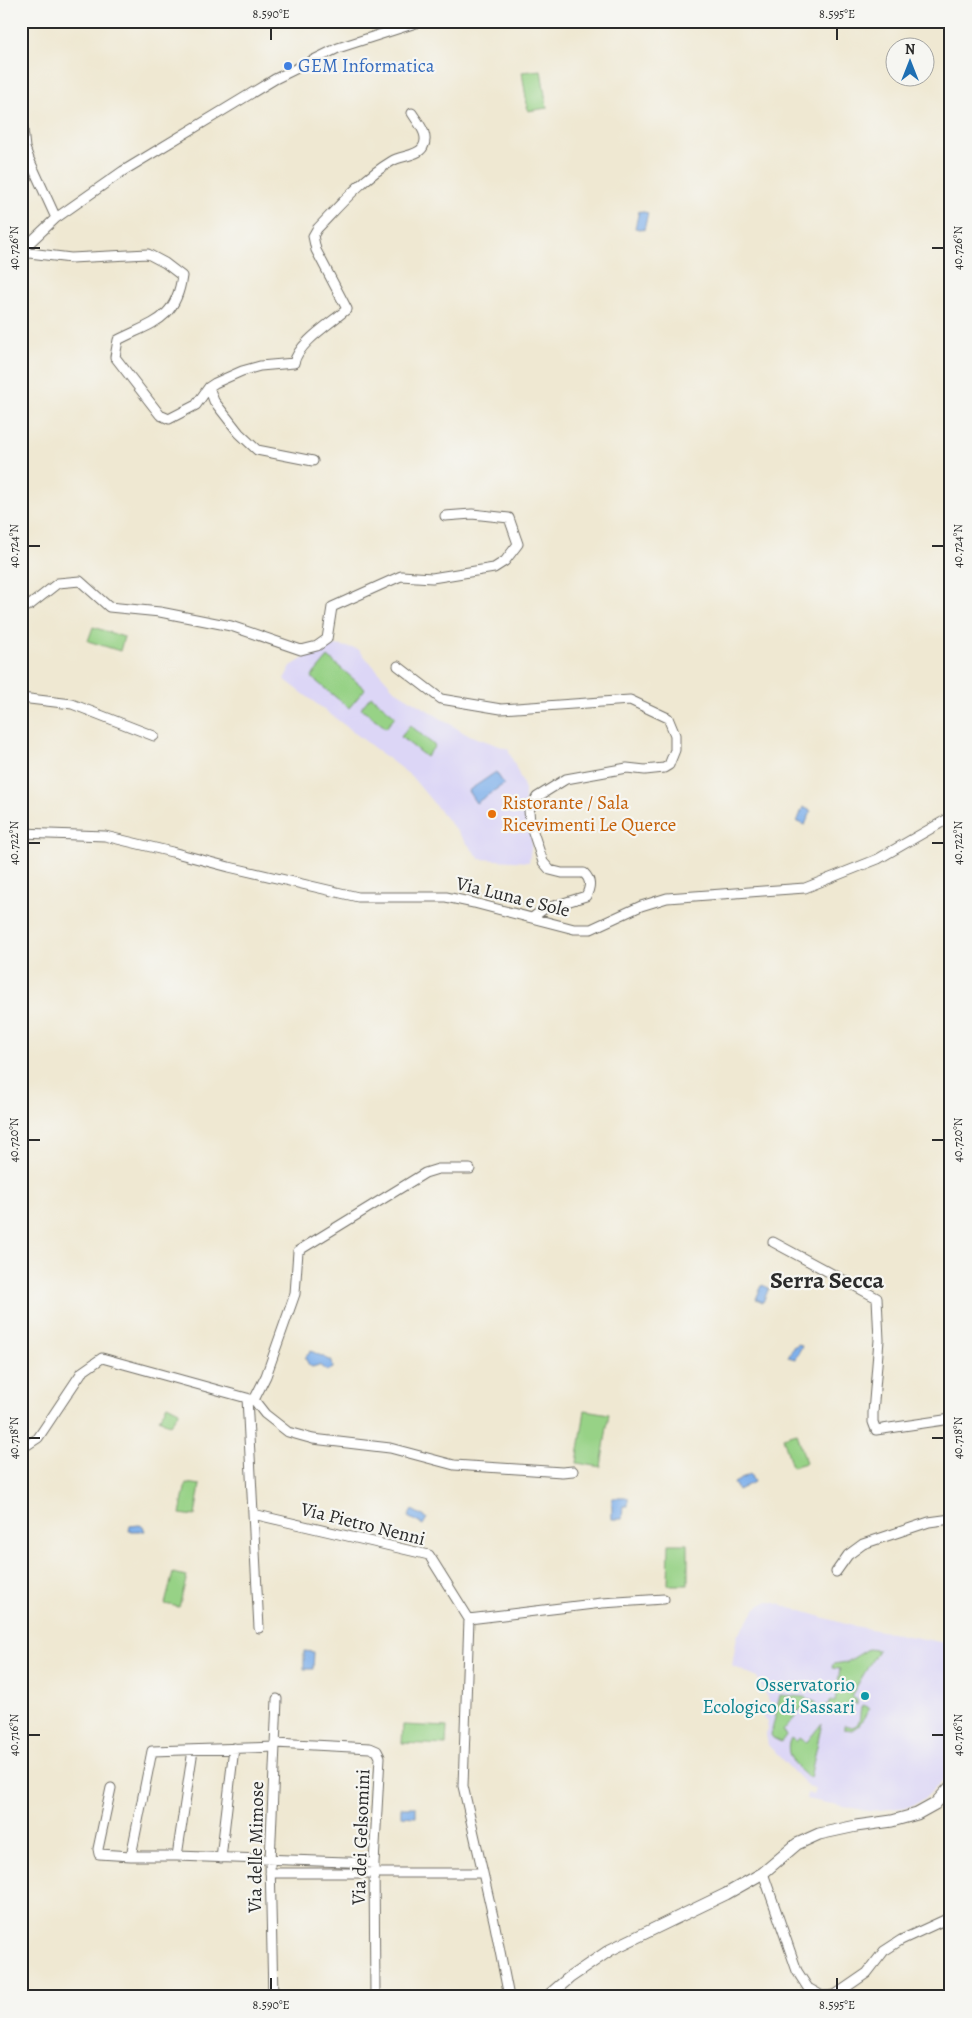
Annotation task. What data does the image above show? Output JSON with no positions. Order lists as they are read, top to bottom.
{
  "streets": {
    "street": [
      "Via Luna e Sole",
      "Via Pietro Nenni",
      "Via dei Gelsomini",
      "Via delle Mimose"
    ]
  },
  "crossings": [
    ["Via dei Gelsomini", "Via delle Mimose"]
  ],
  "districts": ["Serra Secca"],
  "places": ["GEM Informatica", "Ristorante / Sala Ricevimenti Le Querce", "Osservatorio Ecologico di Sassari"],
  "north": "top",
  "coordinates": [
    "8.590°E",
    "8.595°E",
    "40.726°N",
    "40.724°N",
    "40.722°N",
    "40.720°N",
    "40.718°N",
    "40.716°N"
  ]
}
